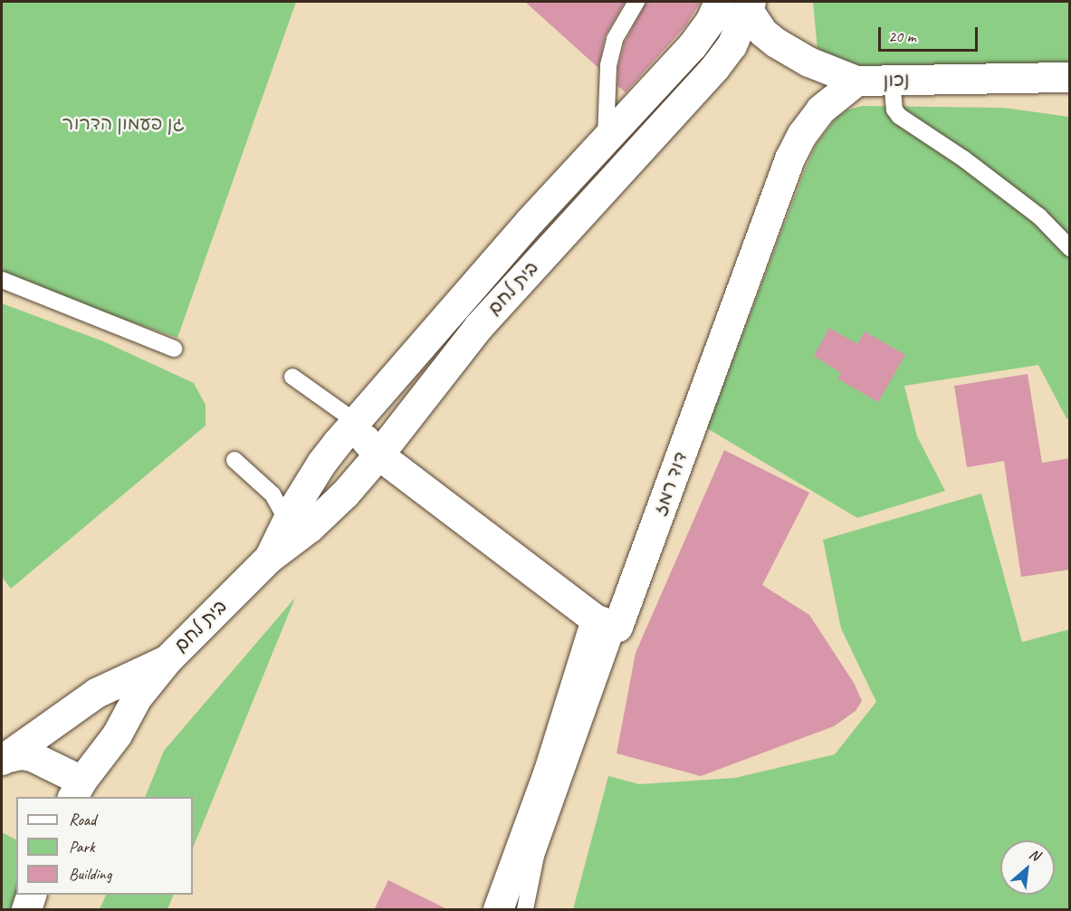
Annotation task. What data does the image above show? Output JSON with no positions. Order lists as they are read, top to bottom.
{
  "streets": {
    "street": ["נכון", "בית לחם", "דוד רמז"]
  },
  "crossings": [
    ["נכון", "בית לחם"],
    ["נכון", "דוד רמז"]
  ],
  "parks": ["גן פעמון הדרור"],
  "legend": ["Road", "Park", "Building"],
  "scale_bar": "20 m",
  "north": "top right"
}
